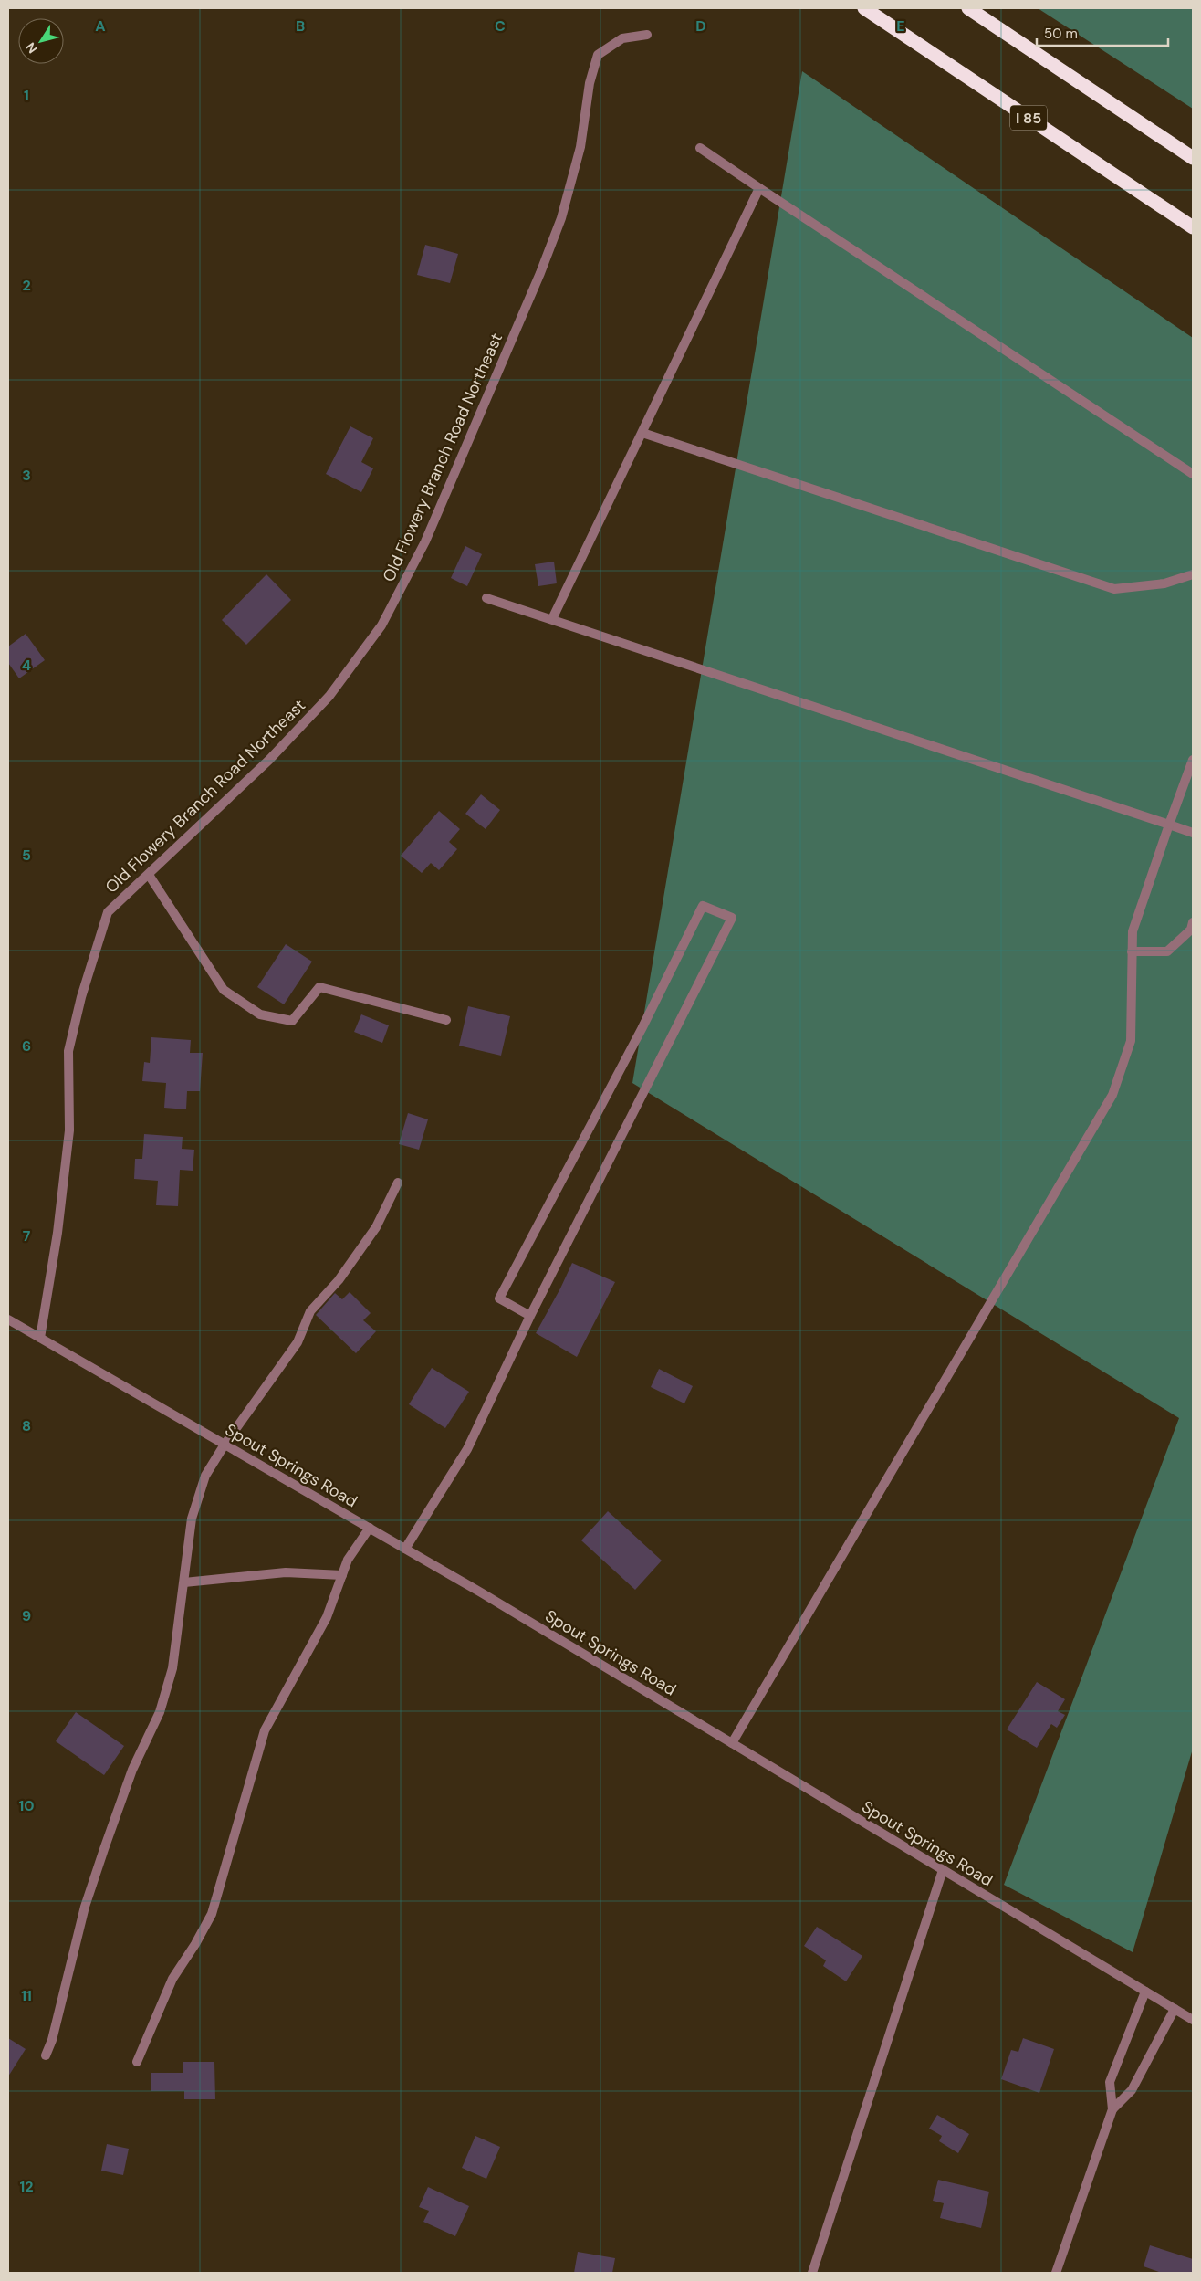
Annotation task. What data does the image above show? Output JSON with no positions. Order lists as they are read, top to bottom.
{
  "streets": {
    "highway": ["I 85"],
    "street": ["Old Flowery Branch Road Northeast", "Spout Springs Road"]
  },
  "crossings": [
    ["Old Flowery Branch Road Northeast", "Spout Springs Road"]
  ],
  "scale_bar": "50 m",
  "north": "bottom left",
  "grid": {
    "columns": [
      "A",
      "B",
      "C",
      "D",
      "E"
    ],
    "rows": [
      "1",
      "2",
      "3",
      "4",
      "5",
      "6",
      "7",
      "8",
      "9",
      "10",
      "11",
      "12"
    ]
  }
}
